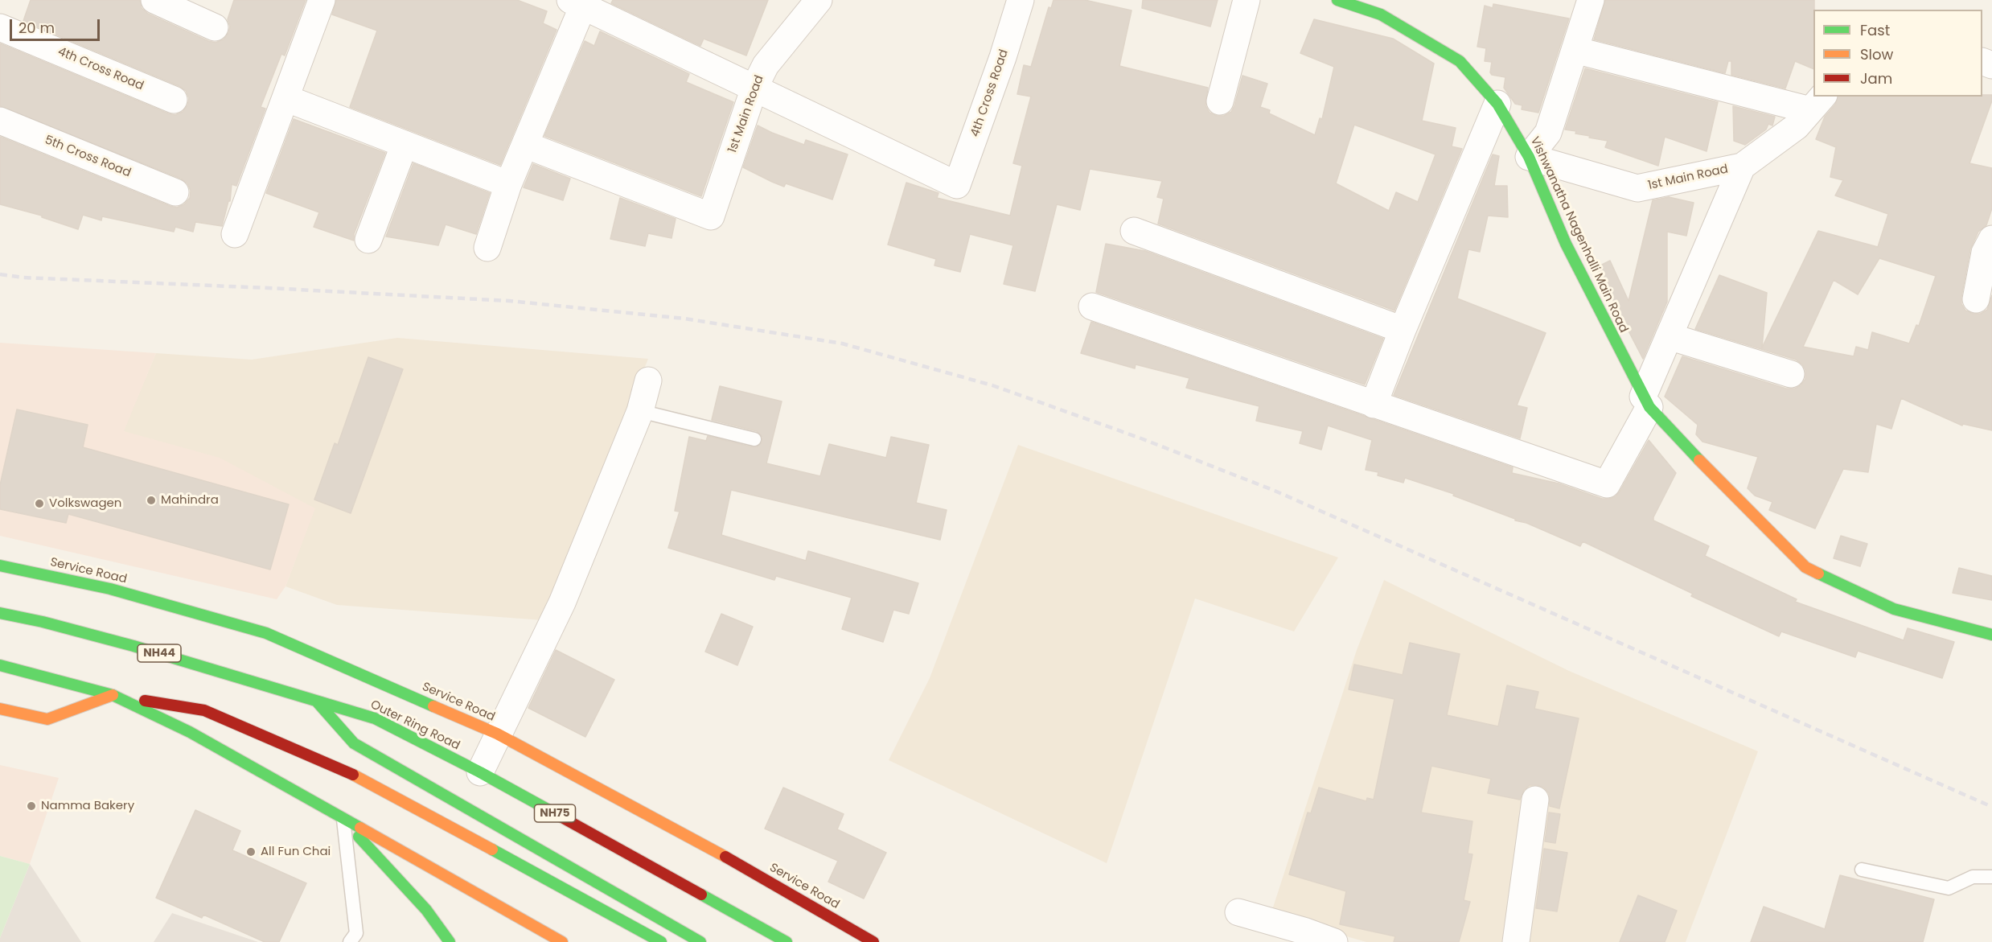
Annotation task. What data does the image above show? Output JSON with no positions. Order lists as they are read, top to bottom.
{
  "streets": {
    "main road": [
      "Vishwanatha Nagenhalli Main Road",
      "Service Road",
      "NH44",
      "Outer Ring Road",
      "NH75"
    ],
    "street": ["4th Cross Road", "1st Main Road", "5th Cross Road"]
  },
  "crossings": [
    ["4th Cross Road", "1st Main Road"],
    ["1st Main Road", "Vishwanatha Nagenhalli Main Road"]
  ],
  "places": [
    "Mahindra",
    "Volkswagen",
    "Namma Bakery",
    "All Fun Chai"
  ],
  "legend": ["Fast", "Slow", "Jam"],
  "scale_bar": "20 m"
}
